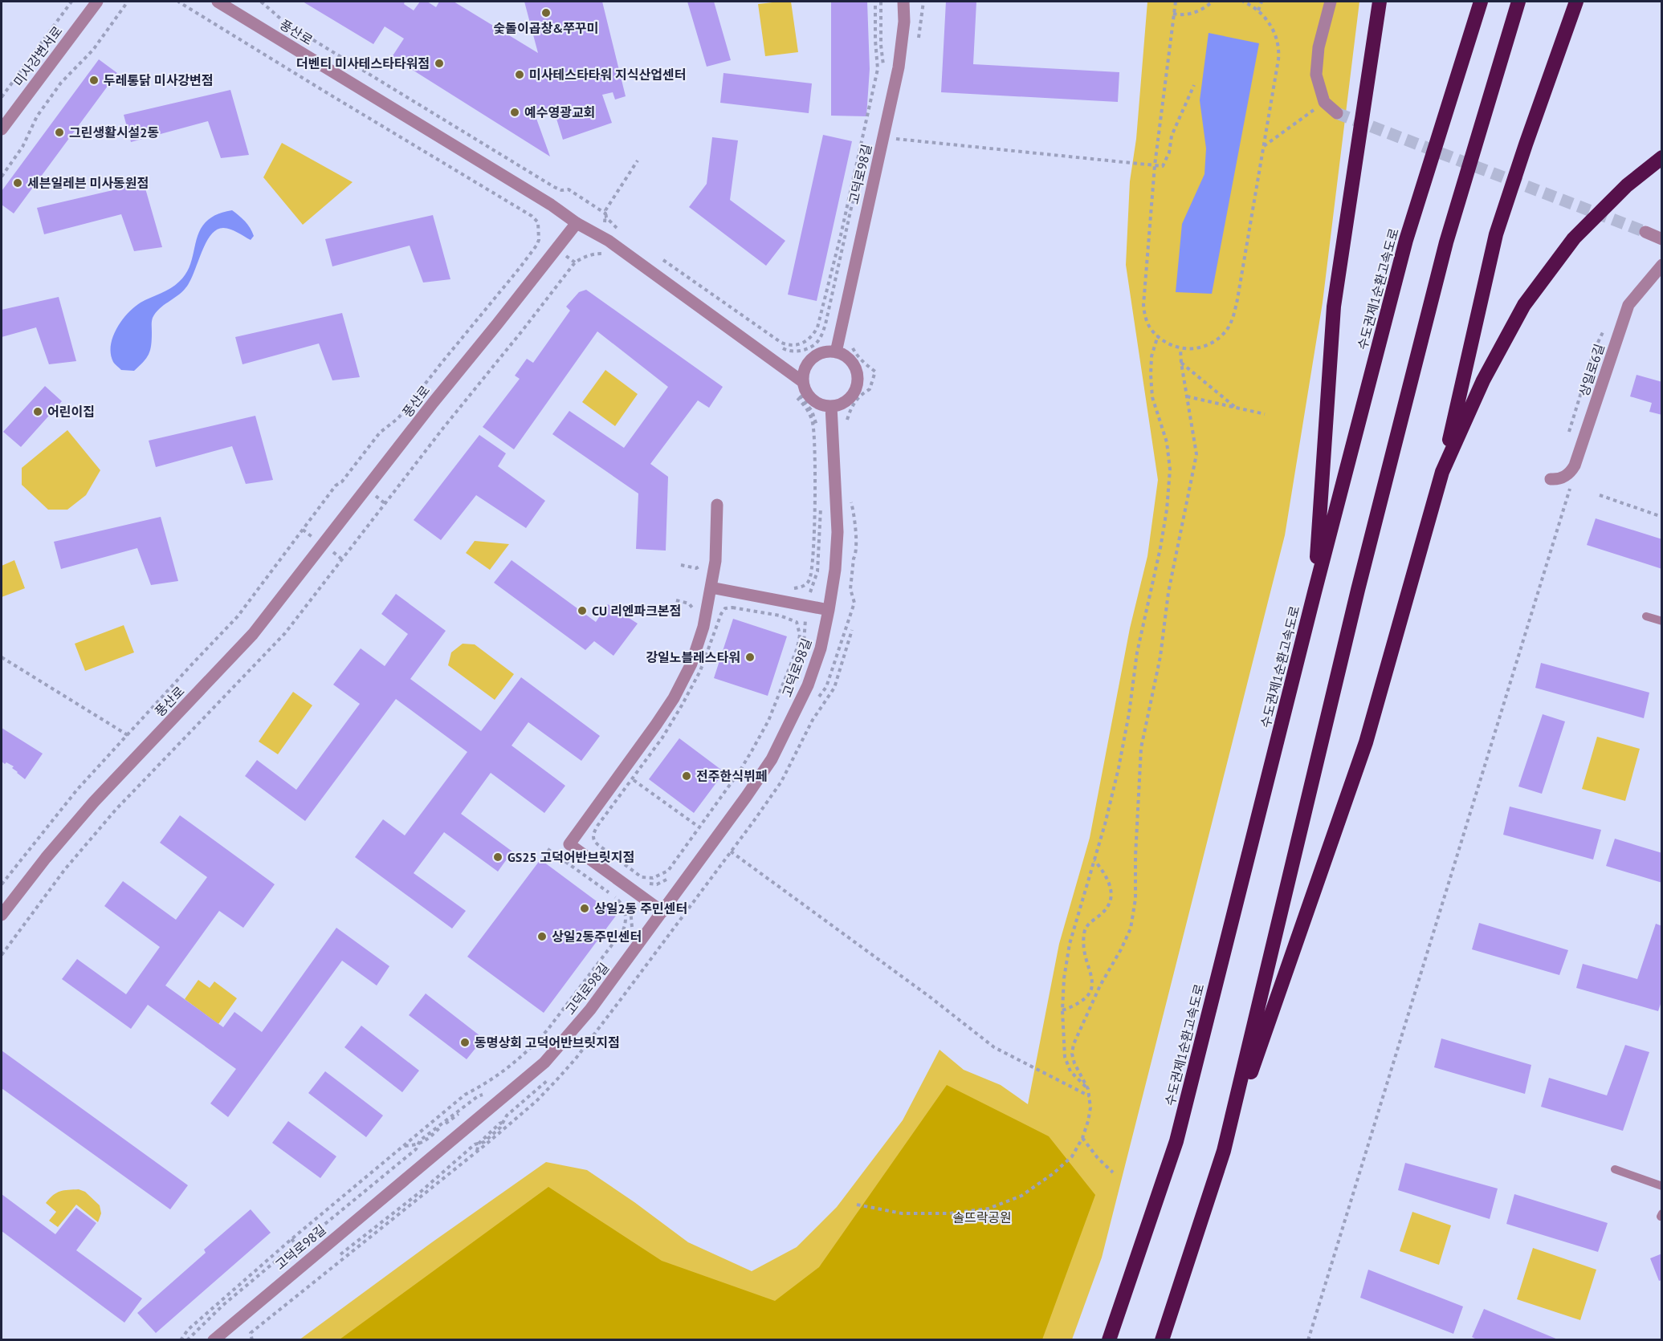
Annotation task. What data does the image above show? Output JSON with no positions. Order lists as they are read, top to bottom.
{
  "streets": {
    "highway": ["수도권제1순환고속도로"],
    "street": [
      "풍산로",
      "미사강변서로",
      "고덕로98길",
      "상일로6길"
    ]
  },
  "parks": ["솔뜨락공원"],
  "places": [
    "숯돌이곱창&쭈꾸미",
    "더벤티 미사테스타타워점",
    "미사테스타타워 지식산업센터",
    "두레통닭 미사강변점",
    "예수영광교회",
    "그린생활시설2동",
    "세븐일레븐 미사동원점",
    "어린이집",
    "CU 리엔파크본점",
    "강일노블레스타워",
    "전주한식뷔페",
    "GS25 고덕어반브릿지점",
    "상일2동 주민센터",
    "상일2동주민센터",
    "동명상회 고덕어반브릿지점"
  ]
}
